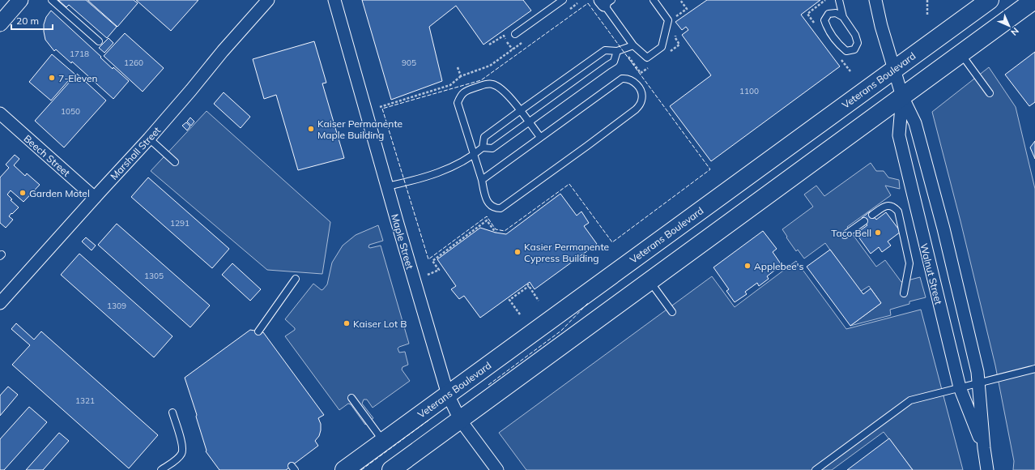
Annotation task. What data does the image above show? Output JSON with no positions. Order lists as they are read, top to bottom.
{
  "streets": {
    "main road": ["Veterans Boulevard"],
    "street": [
      "Marshall Street",
      "Beech Street",
      "Maple Street",
      "Walnut Street"
    ]
  },
  "crossings": [
    ["Veterans Boulevard", "Maple Street"],
    ["Veterans Boulevard", "Walnut Street"],
    ["Marshall Street", "Beech Street"]
  ],
  "places": [
    "7-Eleven",
    "Kaiser Permanente Maple Building",
    "Garden Motel",
    "Taco Bell",
    "Kasier Permanente Cypress Building",
    "Applebee's",
    "Kaiser Lot B"
  ],
  "house_numbers": [
    "1718",
    "1260",
    "905",
    "1100",
    "1050",
    "1291",
    "1305",
    "1309",
    "1321"
  ],
  "scale_bar": "20 m",
  "north": "bottom right"
}
